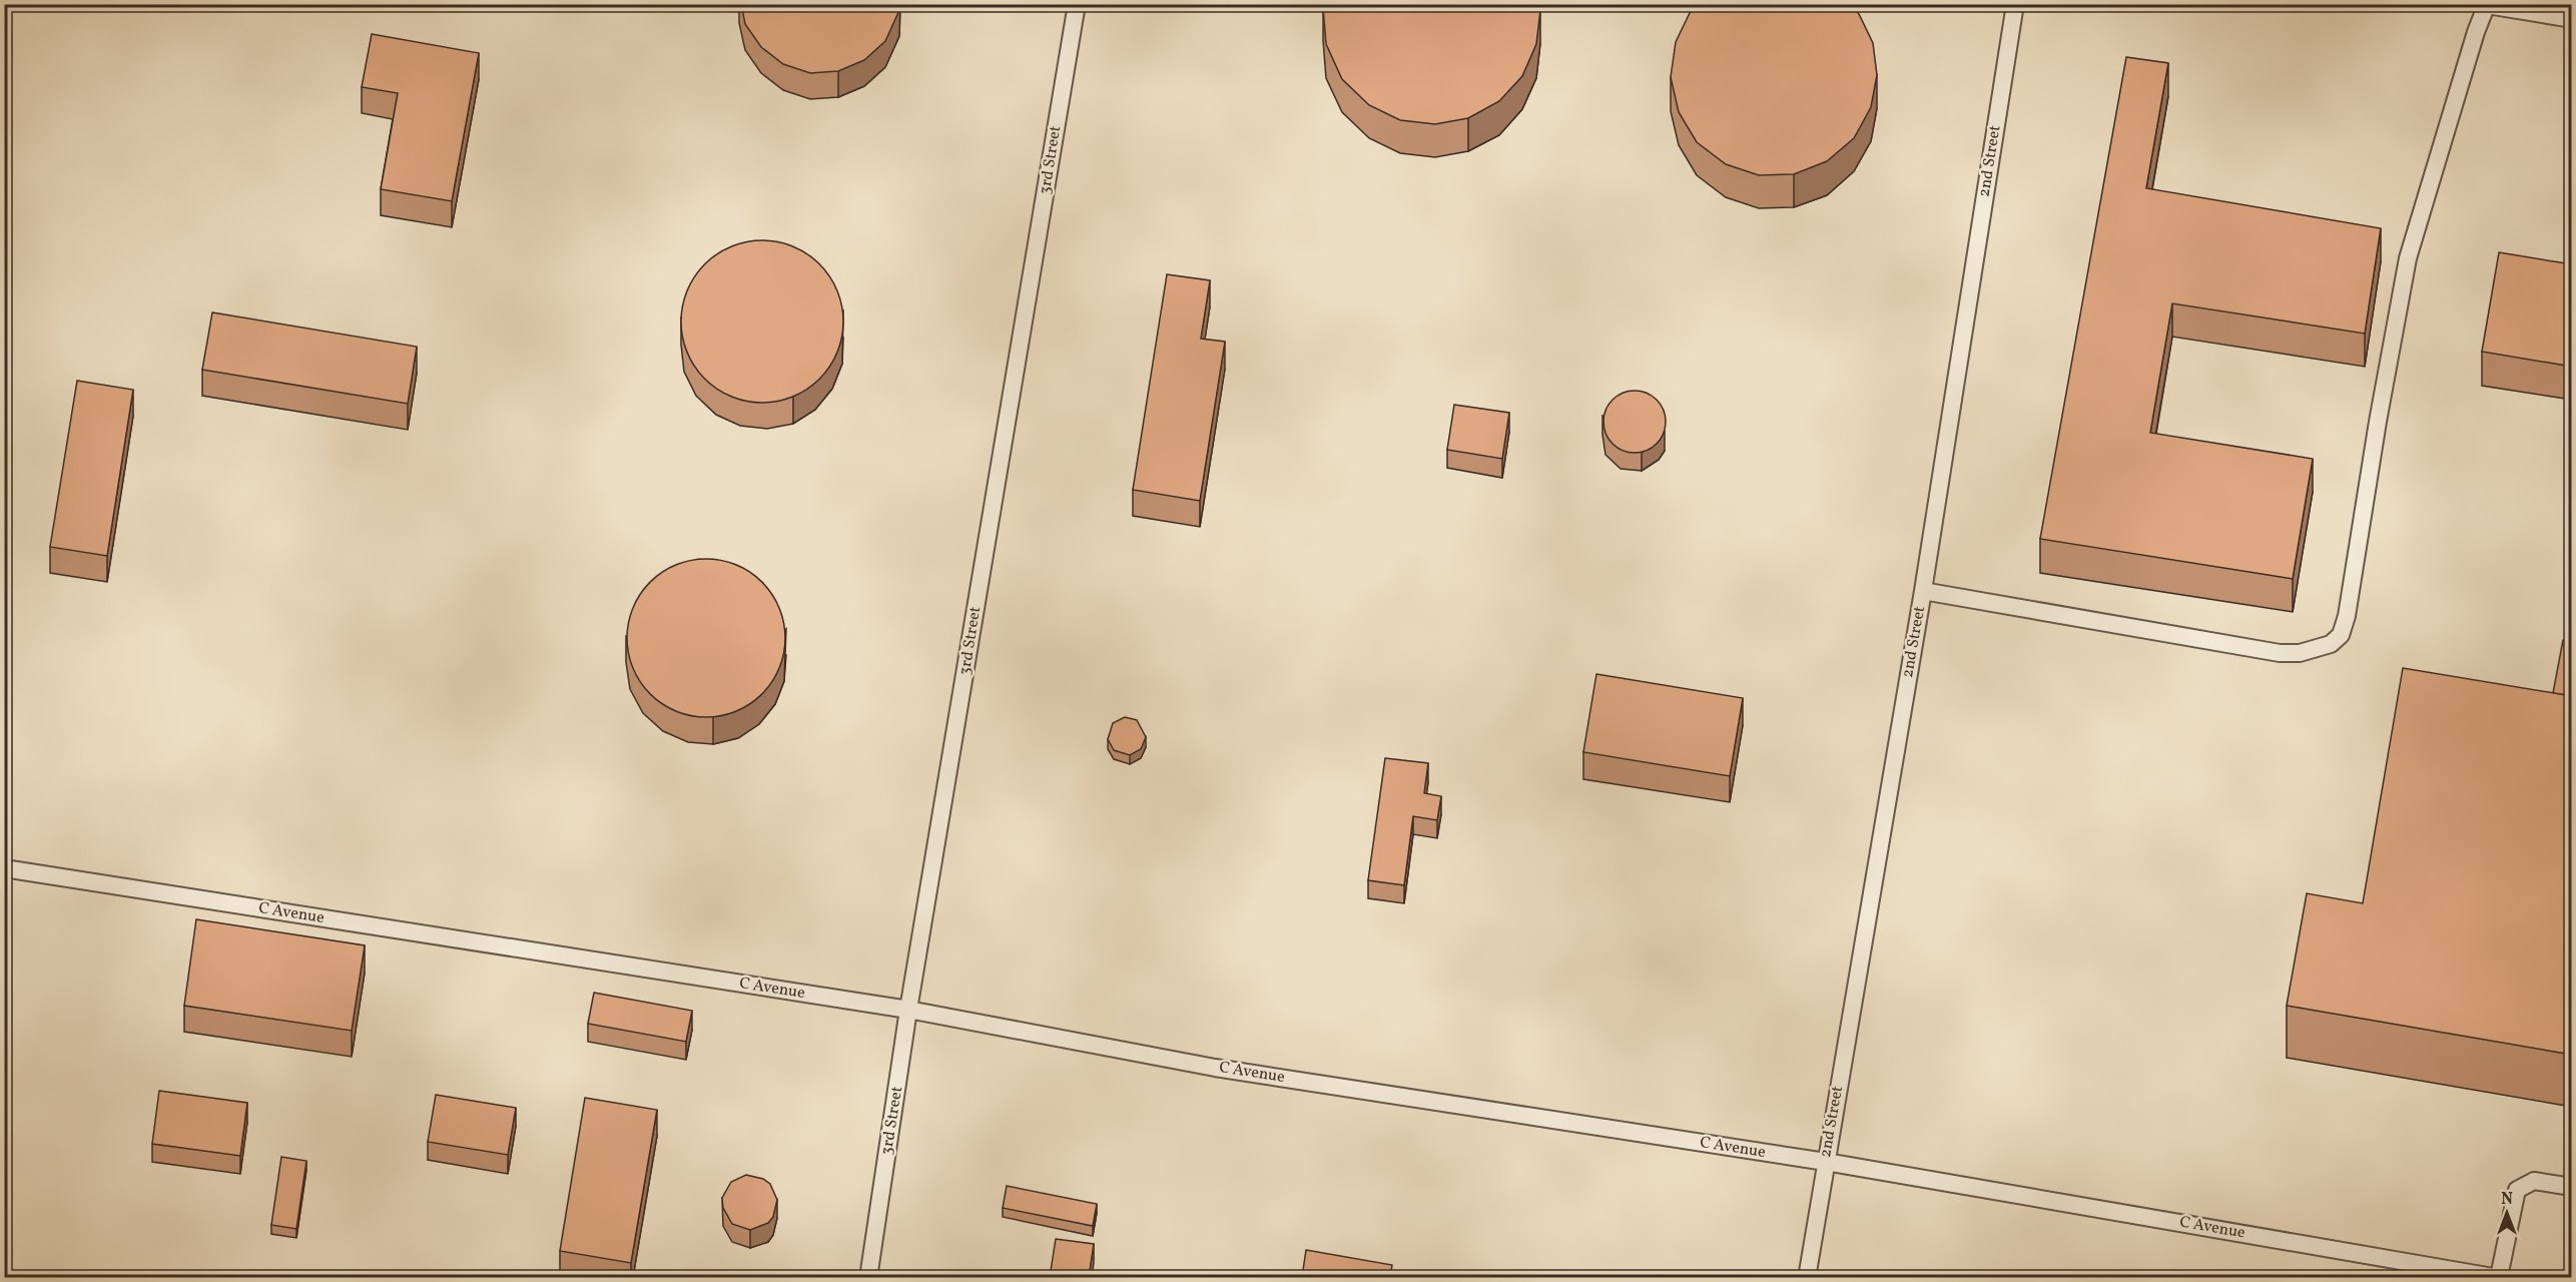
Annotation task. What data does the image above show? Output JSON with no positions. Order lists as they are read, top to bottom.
{
  "streets": {
    "lane": ["3rd Street", "2nd Street", "C Avenue"]
  },
  "crossings": [
    ["3rd Street", "C Avenue"],
    ["2nd Street", "C Avenue"]
  ],
  "north": "top"
}
